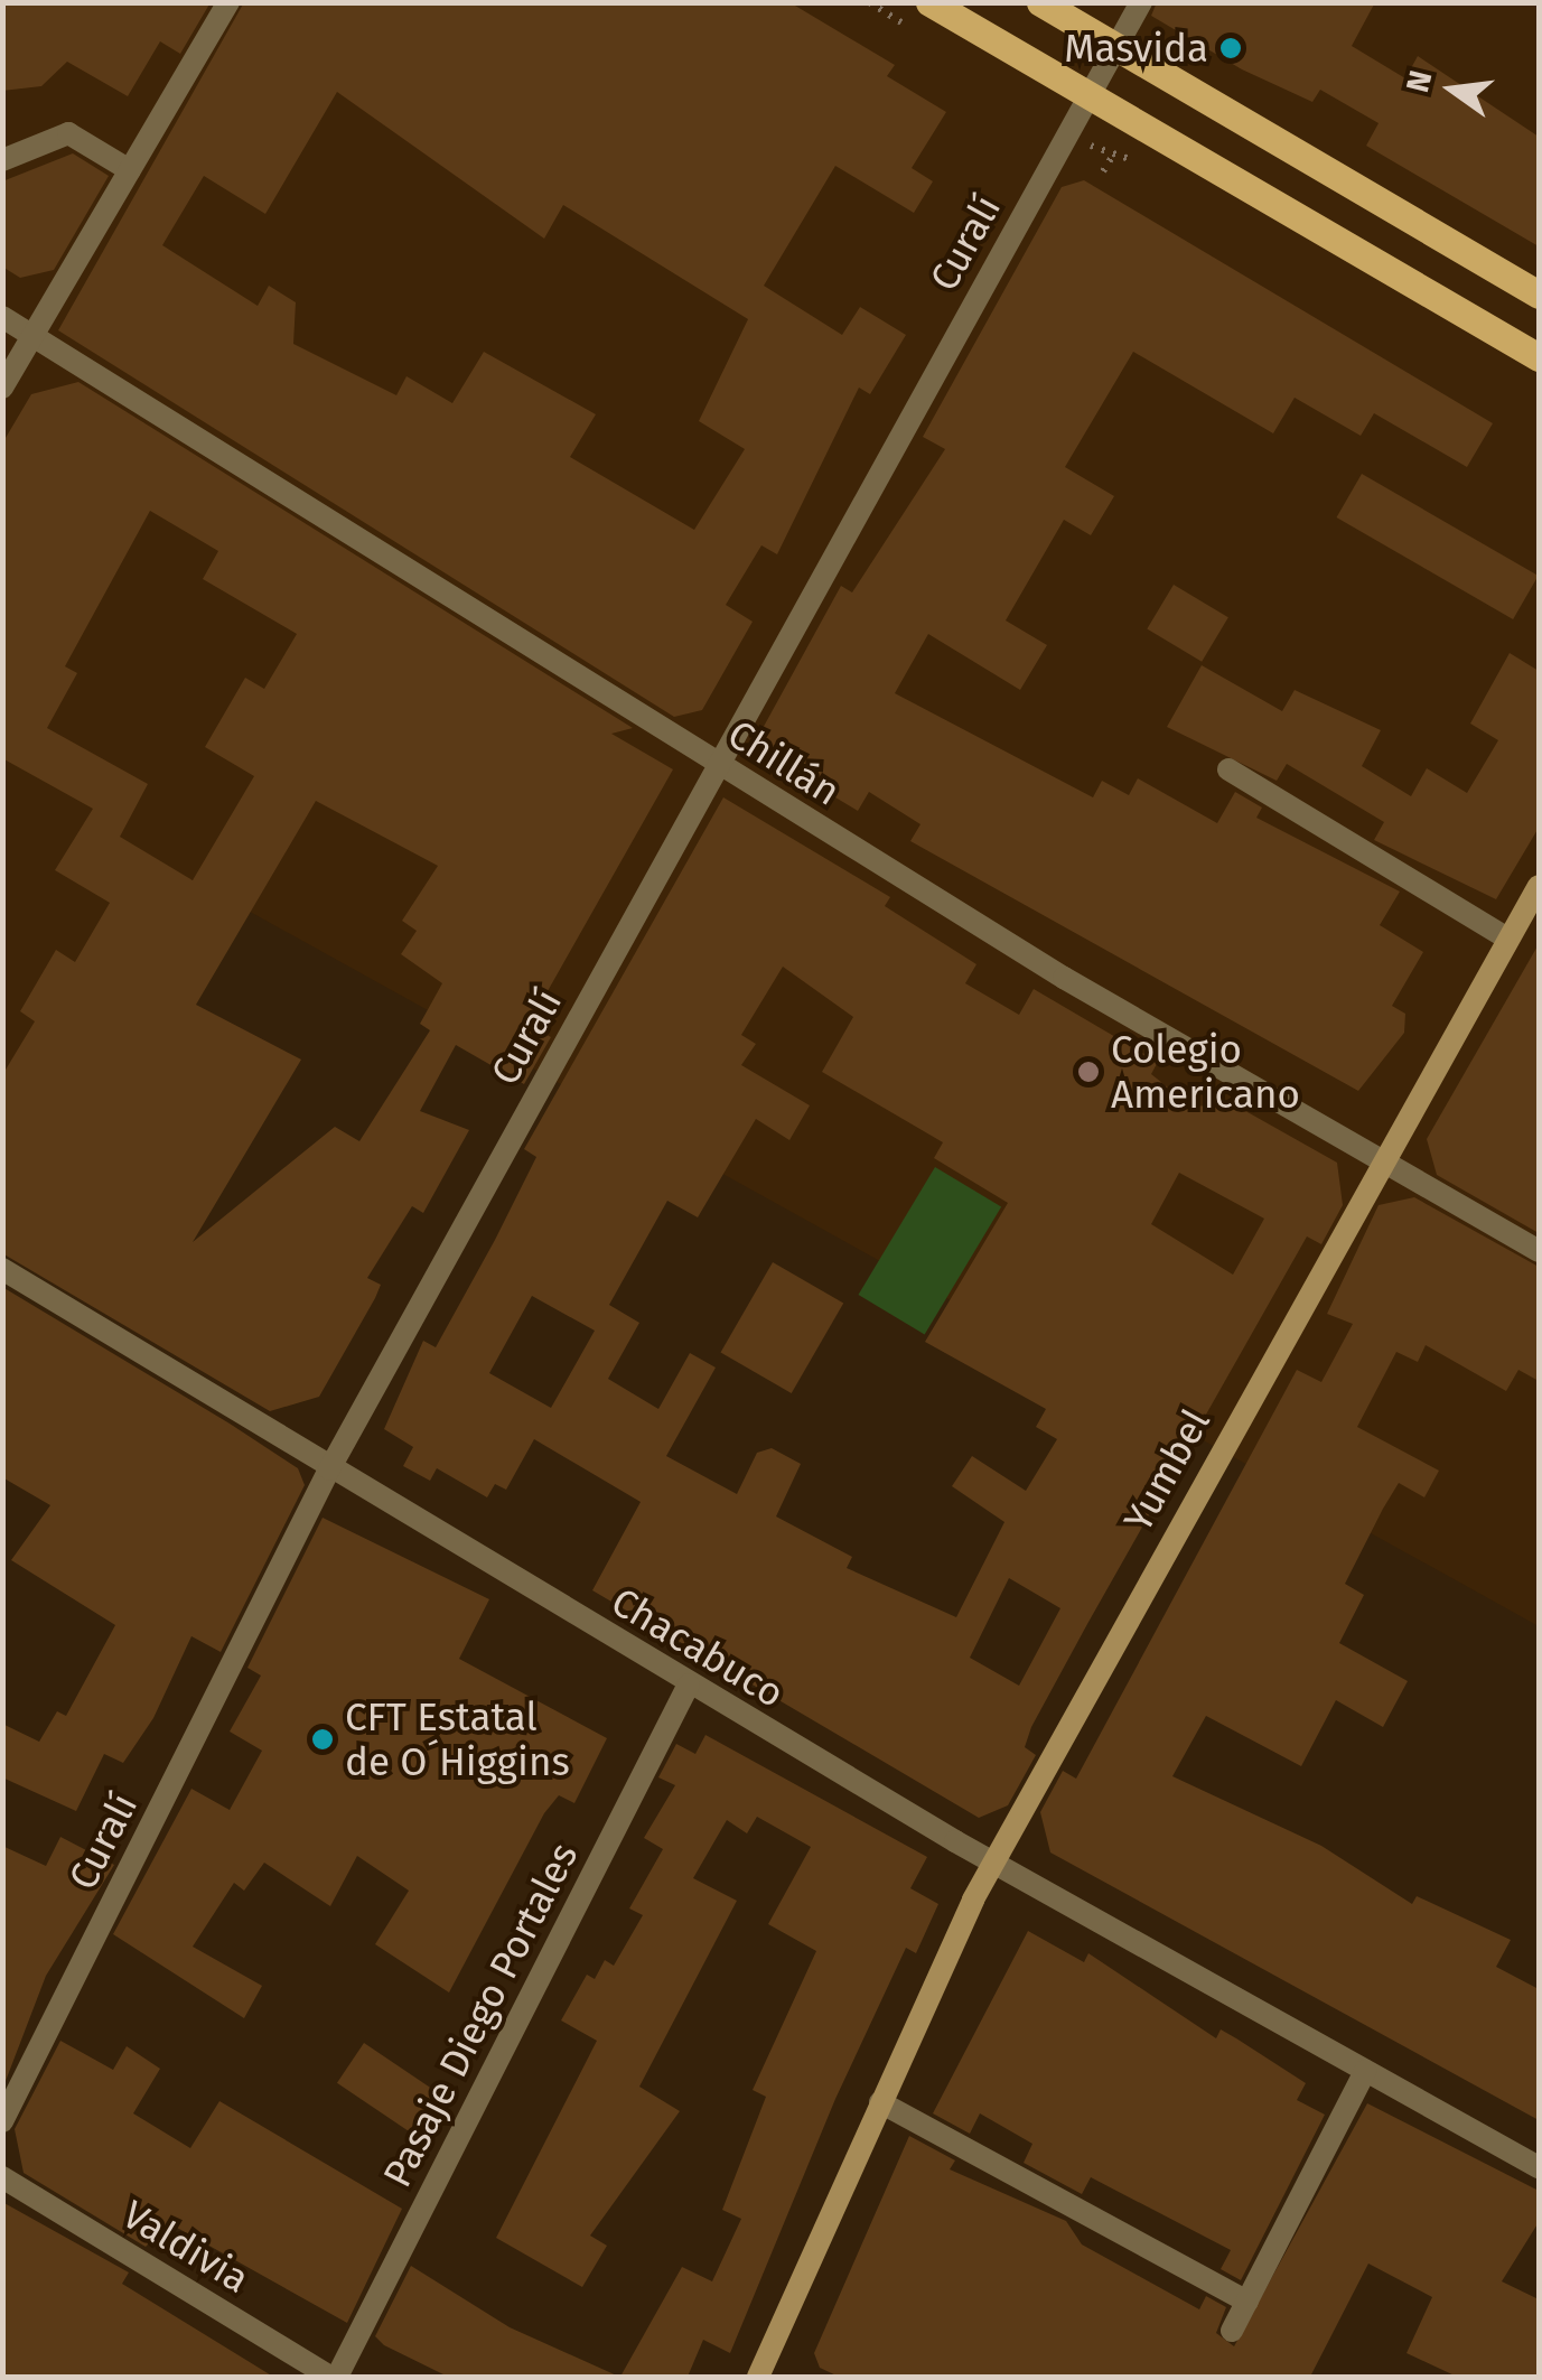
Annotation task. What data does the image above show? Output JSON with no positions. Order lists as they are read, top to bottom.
{
  "streets": {
    "street": [
      "Curalí",
      "Chillán",
      "Yumbel",
      "Chacabuco",
      "Pasaje Diego Portales",
      "Valdivia"
    ]
  },
  "crossings": [
    ["Curalí", "Chillán"],
    ["Curalí", "Chacabuco"],
    ["Chillán", "Yumbel"],
    ["Yumbel", "Chacabuco"],
    ["Chacabuco", "Pasaje Diego Portales"],
    ["Pasaje Diego Portales", "Valdivia"]
  ],
  "places": ["Masvida", "Colegio Americano", "CFT Estatal de O´Higgins"],
  "north": "left"
}
